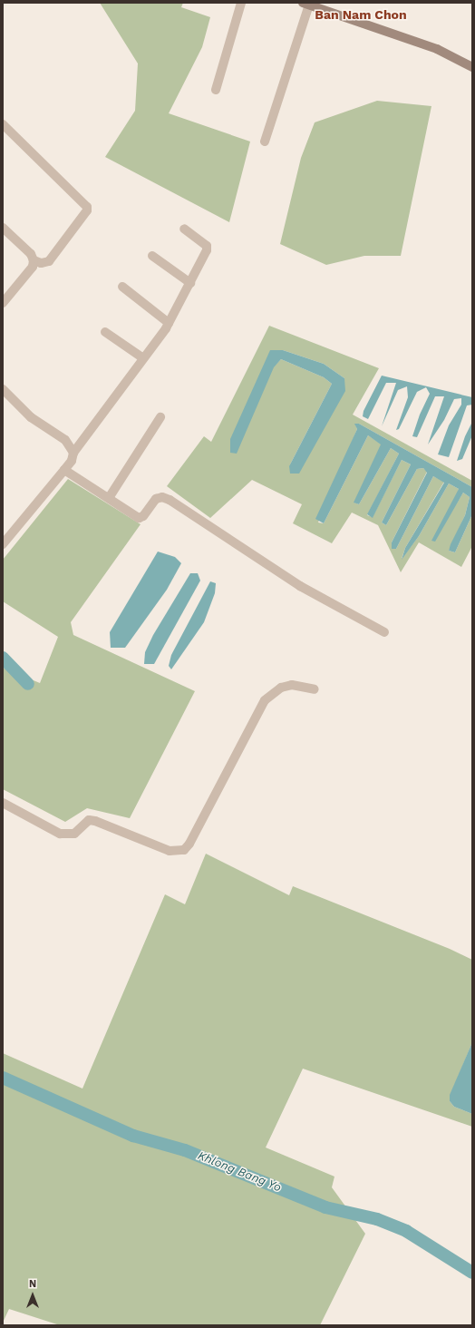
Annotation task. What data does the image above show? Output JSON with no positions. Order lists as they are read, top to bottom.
{
  "districts": ["Ban Nam Chon"],
  "water": ["Khlong Bang Yo"],
  "north": "top"
}
